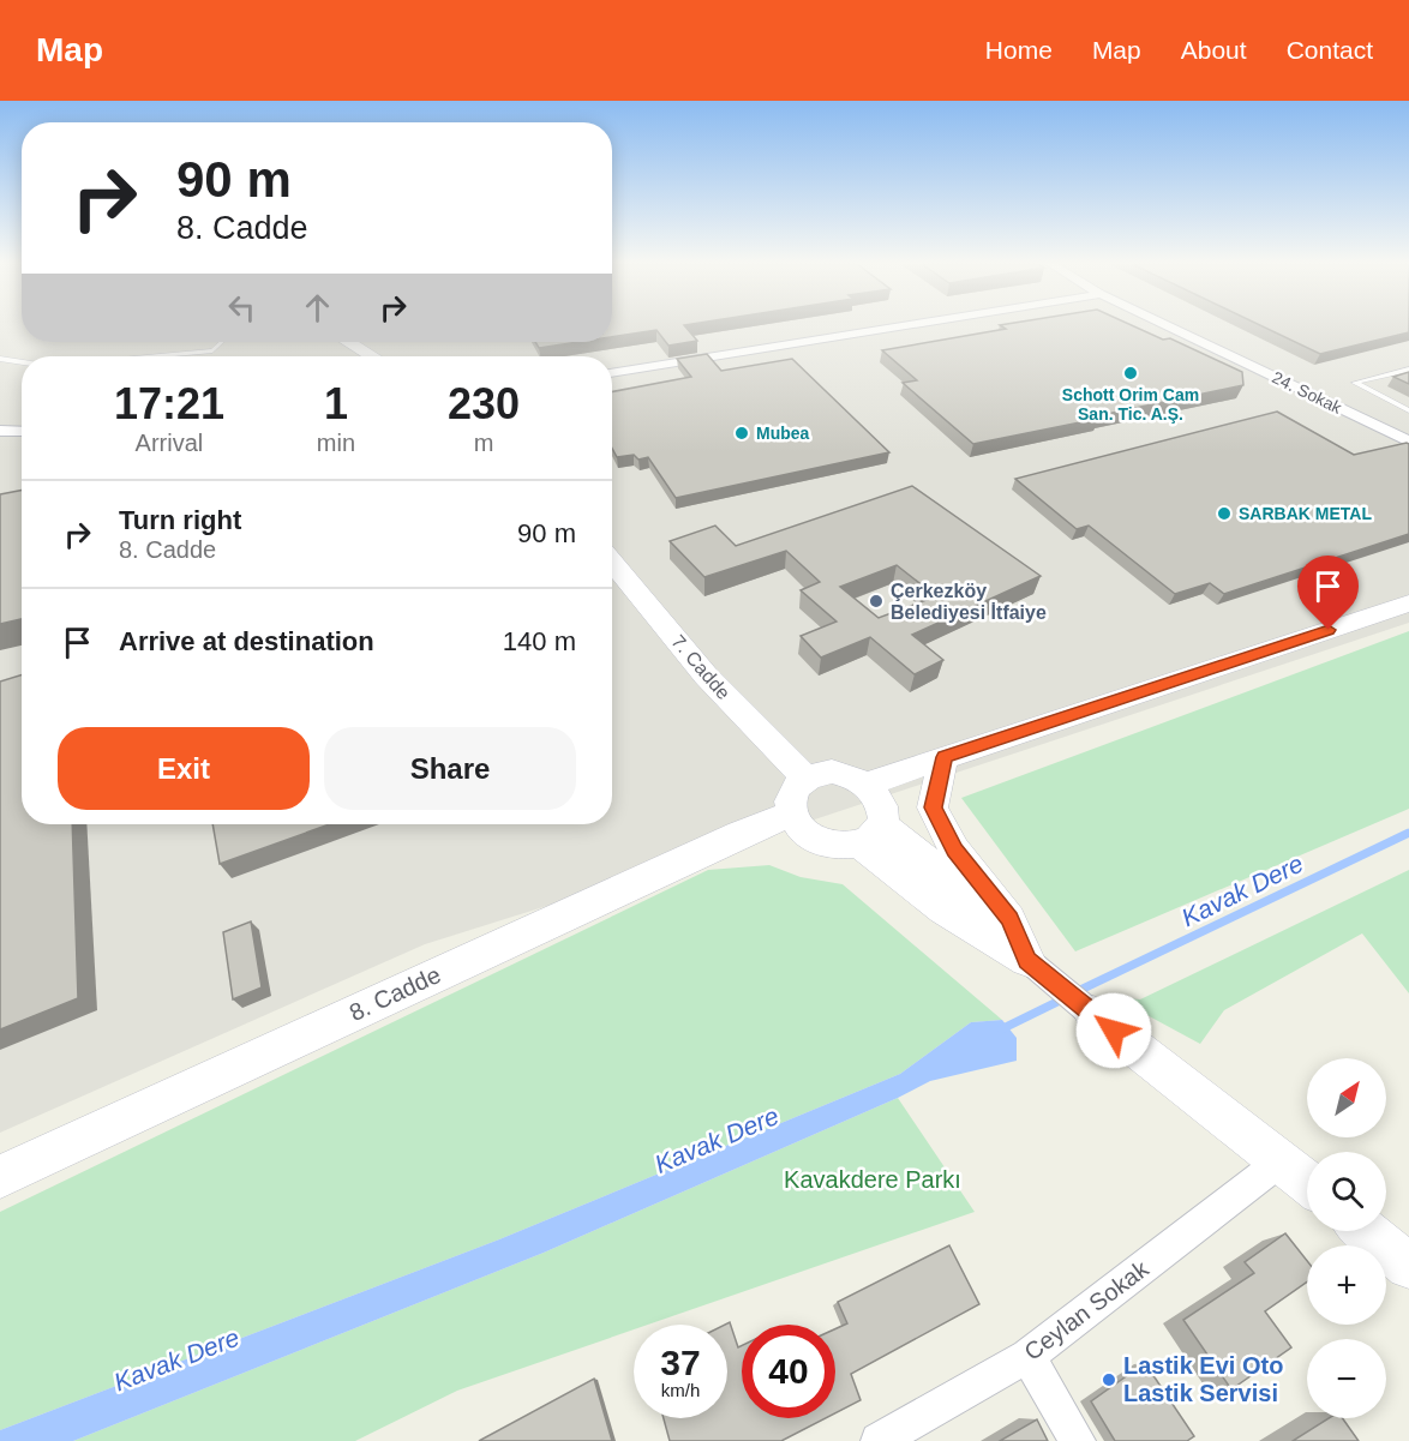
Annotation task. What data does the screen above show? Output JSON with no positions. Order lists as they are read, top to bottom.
{
  "streets": {
    "street": [
      "24. Sokak",
      "7. Cadde",
      "8. Cadde",
      "Ceylan Sokak"
    ]
  },
  "crossings": [
    ["7. Cadde", "8. Cadde"]
  ],
  "water": ["Kavak Dere"],
  "parks": ["Kavakdere Parkı"],
  "places": [
    "Schott Orim Cam San. Tic. A.Ş.",
    "Mubea",
    "SARBAK METAL",
    "Çerkezköy Belediyesi İtfaiye",
    "Lastik Evi Oto Lastik Servisi"
  ],
  "north": "top right",
  "page": {
    "header": "Map",
    "nav": [
      "Home",
      "Map",
      "About",
      "Contact"
    ],
    "turn": ["90 m", "8. Cadde"],
    "eta": [
      "17:21",
      "Arrival",
      "1",
      "min",
      "230",
      "m"
    ],
    "list": [
      {
        "name": "Turn right",
        "note": "8. Cadde",
        "value": "90 m"
      },
      {
        "name": "Arrive at destination",
        "value": "140 m"
      }
    ],
    "buttons": ["Exit", "Share"],
    "map_buttons": ["+", "−"],
    "speed": "37 km/h",
    "limit": "40"
  }
}
